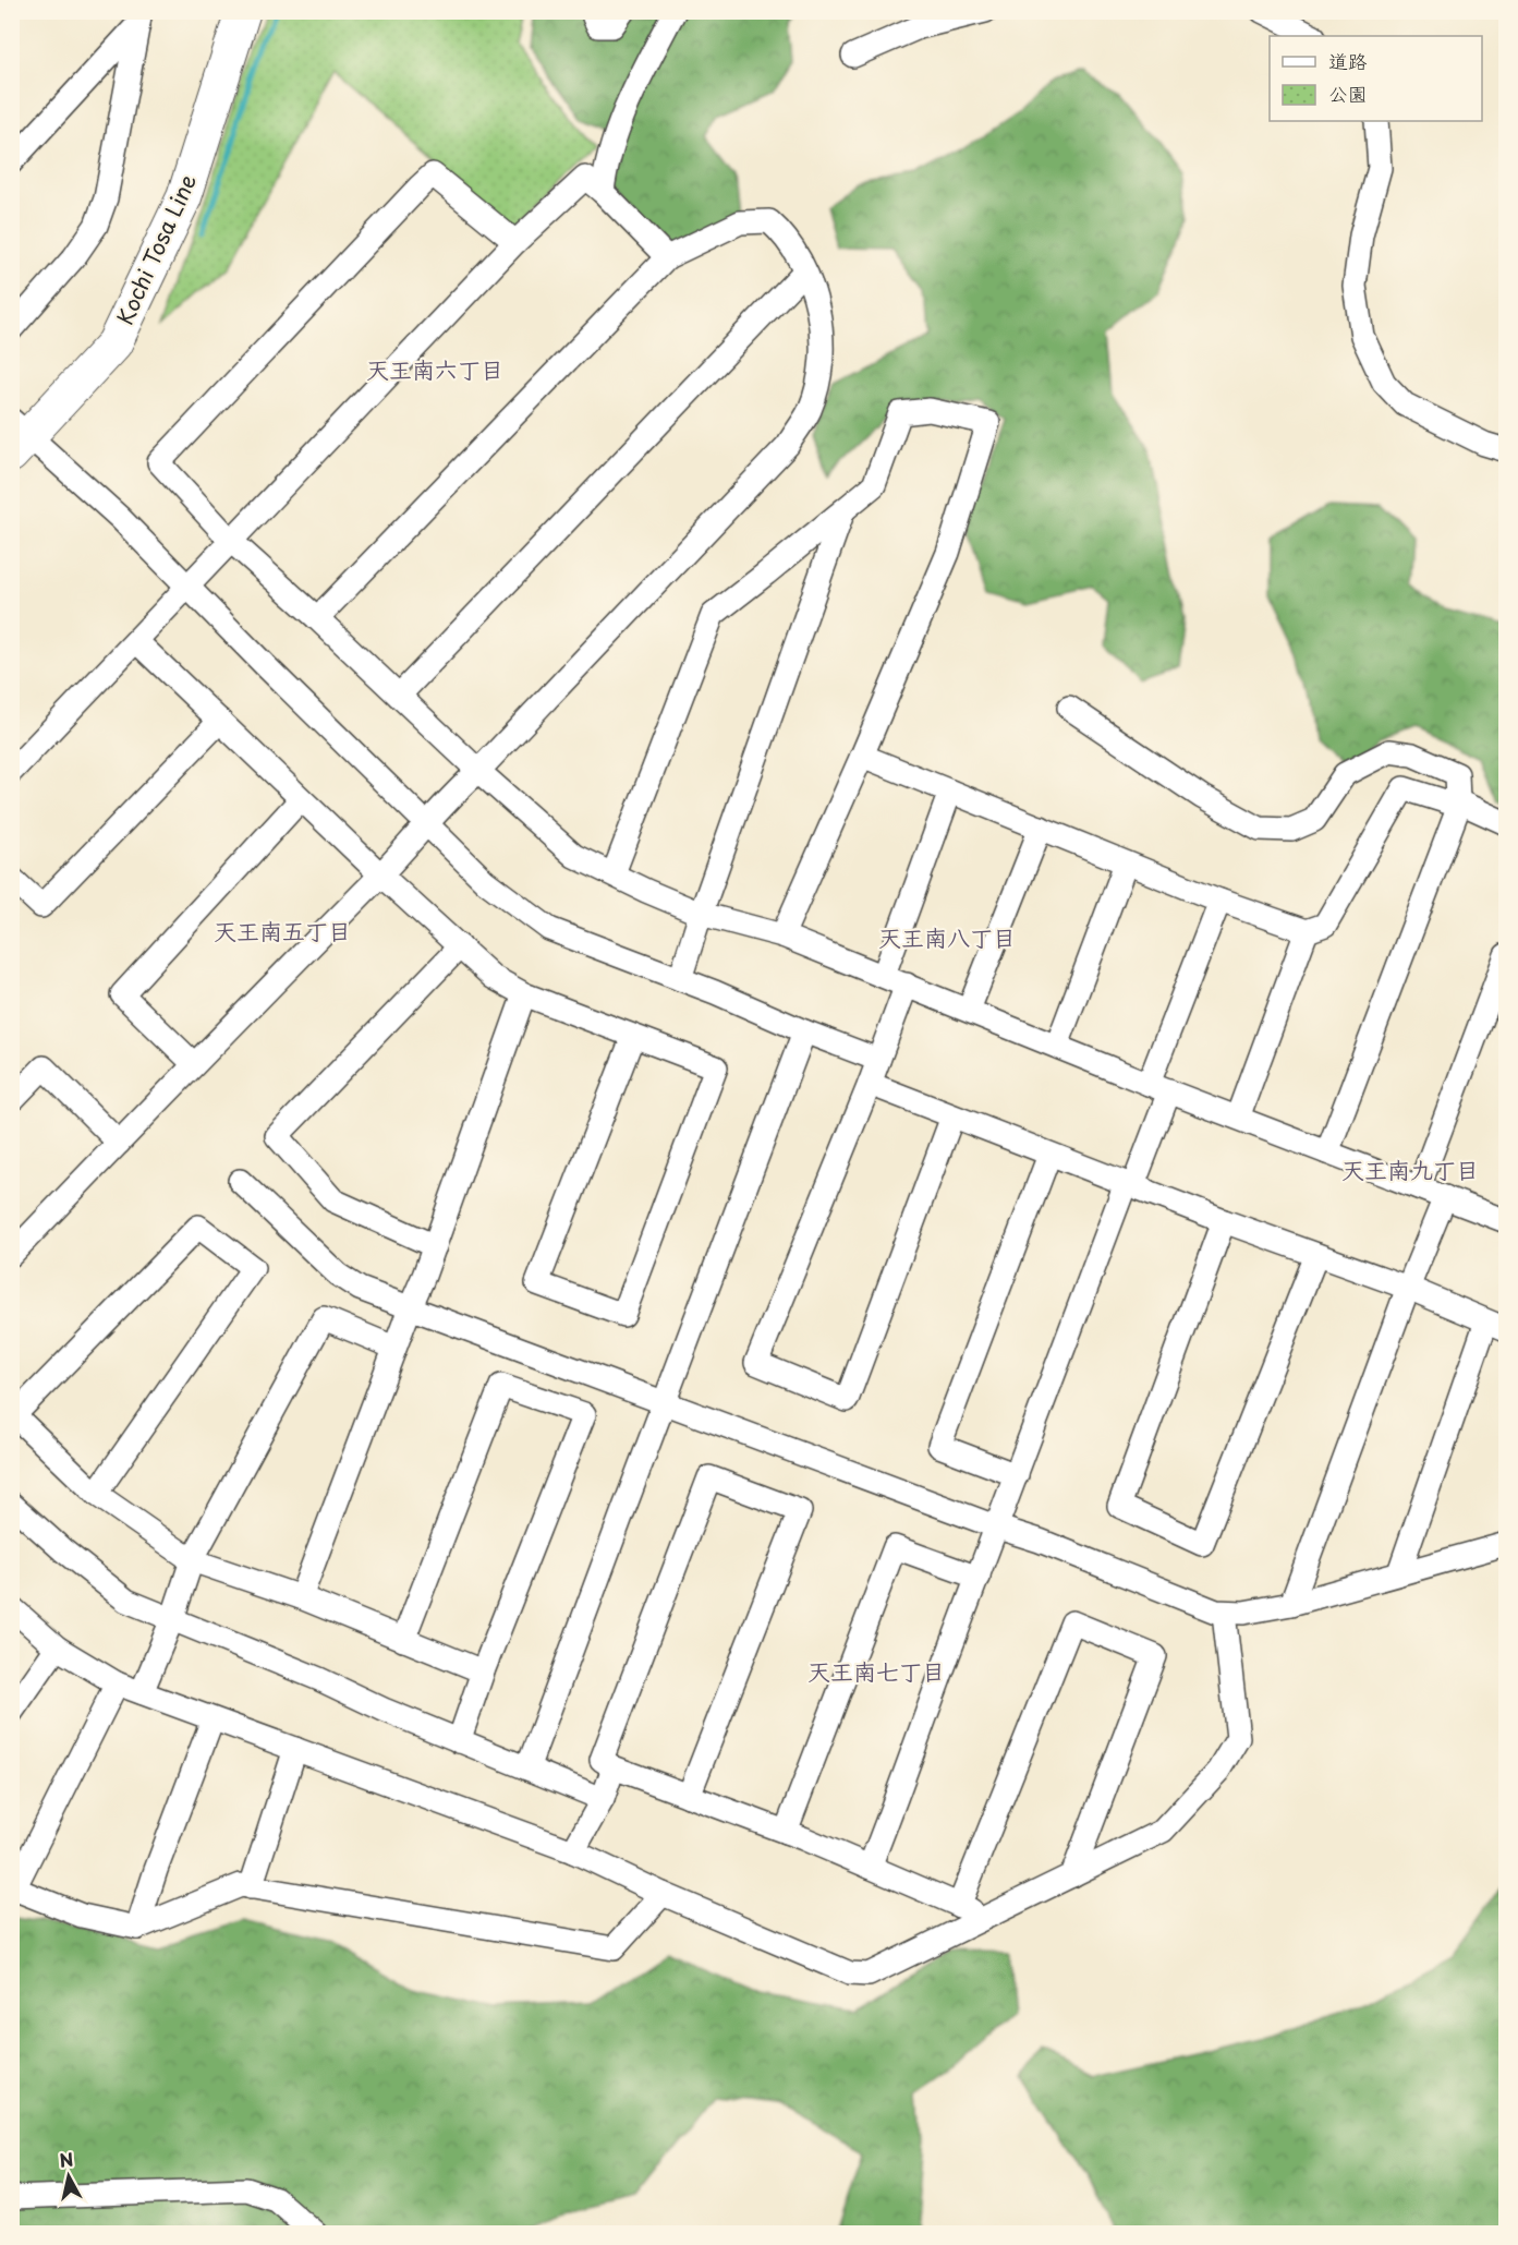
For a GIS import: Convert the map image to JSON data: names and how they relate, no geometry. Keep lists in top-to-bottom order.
{
  "streets": {
    "main road": ["Kochi Tosa Line"]
  },
  "districts": [
    "天王南六丁目",
    "天王南五丁目",
    "天王南八丁目",
    "天王南九丁目",
    "天王南七丁目"
  ],
  "legend": ["道路", "公園"],
  "north": "top"
}
